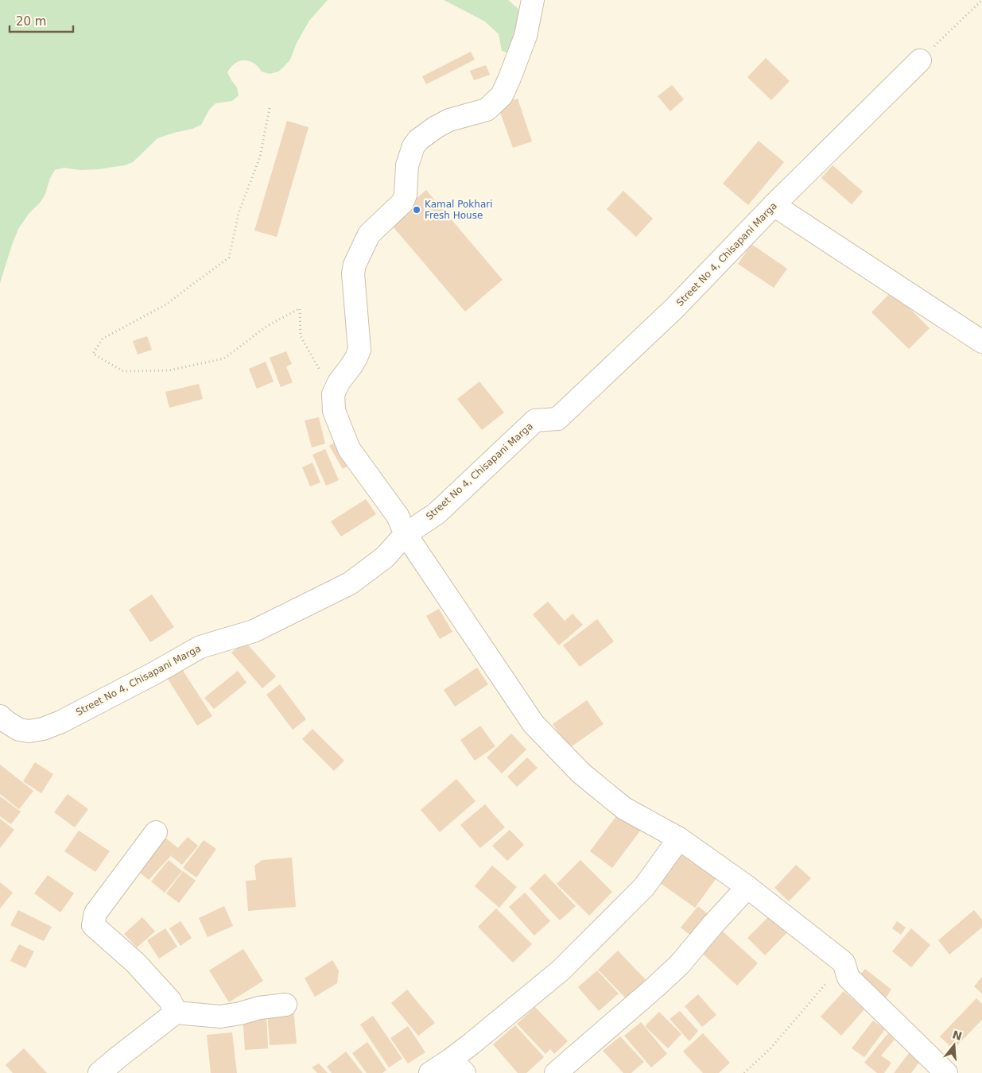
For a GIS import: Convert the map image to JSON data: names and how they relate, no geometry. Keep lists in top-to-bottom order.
{
  "streets": {
    "street": ["Street No 4, Chisapani Marga"]
  },
  "places": ["Kamal Pokhari Fresh House"],
  "scale_bar": "20 m",
  "north": "top"
}
